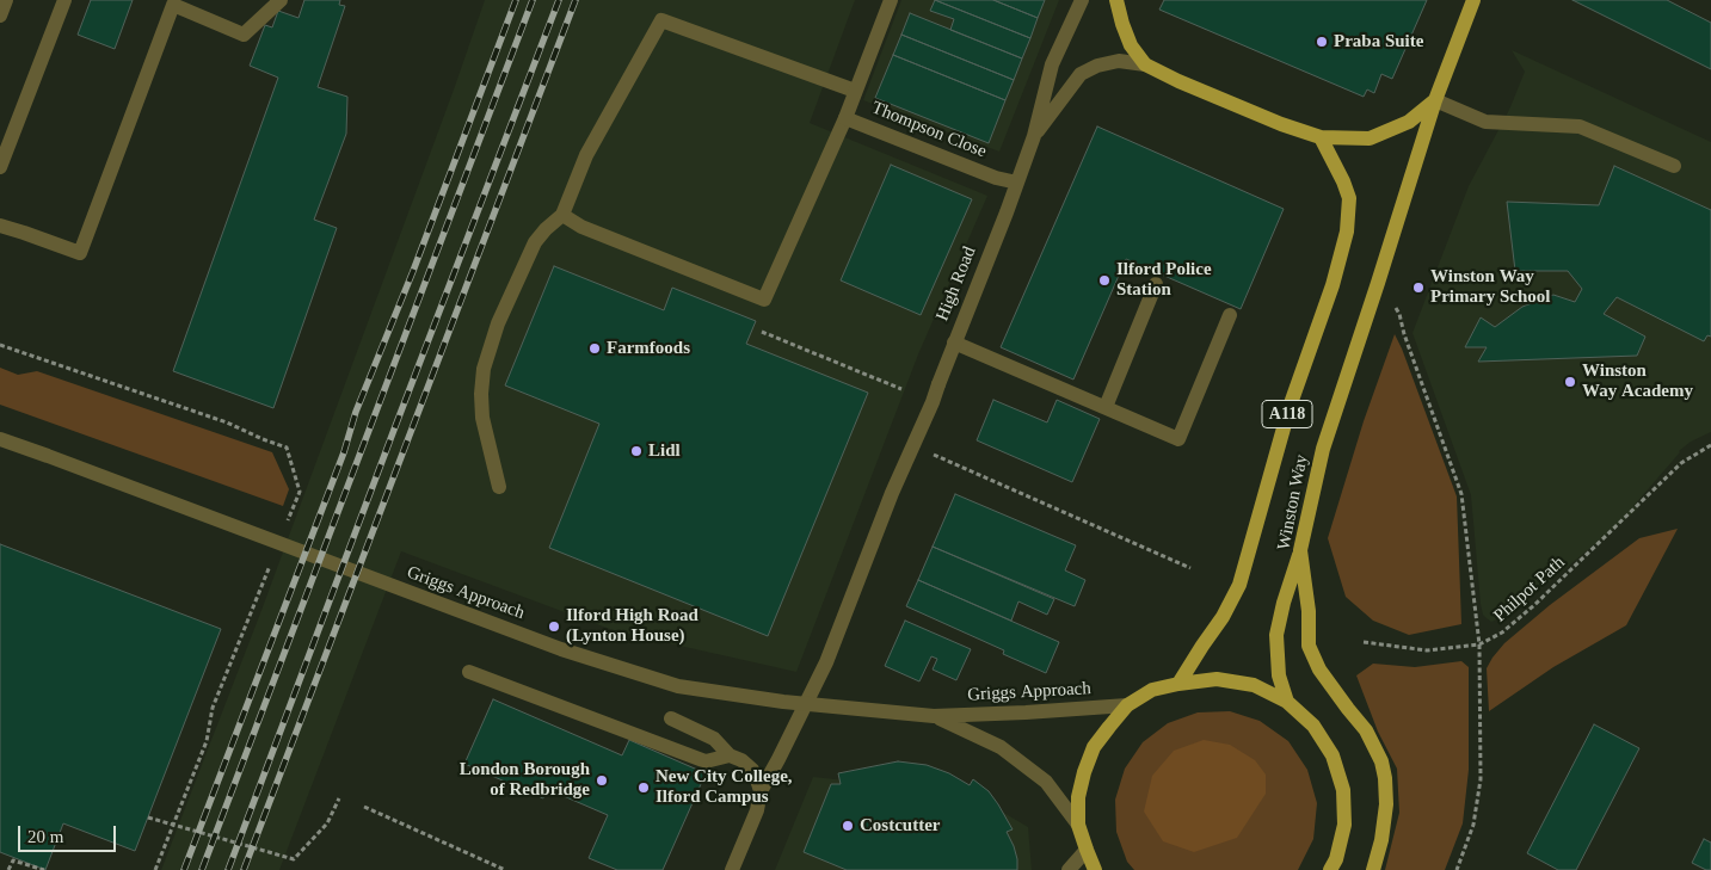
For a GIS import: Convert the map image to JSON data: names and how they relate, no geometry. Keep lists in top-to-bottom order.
{
  "streets": {
    "main road": ["A118", "Winston Way"],
    "street": ["Thompson Close", "High Road", "Griggs Approach"],
    "path": ["Philpot Path"]
  },
  "crossings": [
    ["Thompson Close", "High Road"],
    ["High Road", "A118"],
    ["A118", "Winston Way"]
  ],
  "places": [
    "Praba Suite",
    "Ilford Police Station",
    "Winston Way Primary School",
    "Farmfoods",
    "Winston Way Academy",
    "Lidl",
    "Ilford High Road (Lynton House)",
    "London Borough of Redbridge",
    "New City College, Ilford Campus",
    "Costcutter"
  ],
  "scale_bar": "20 m"
}
